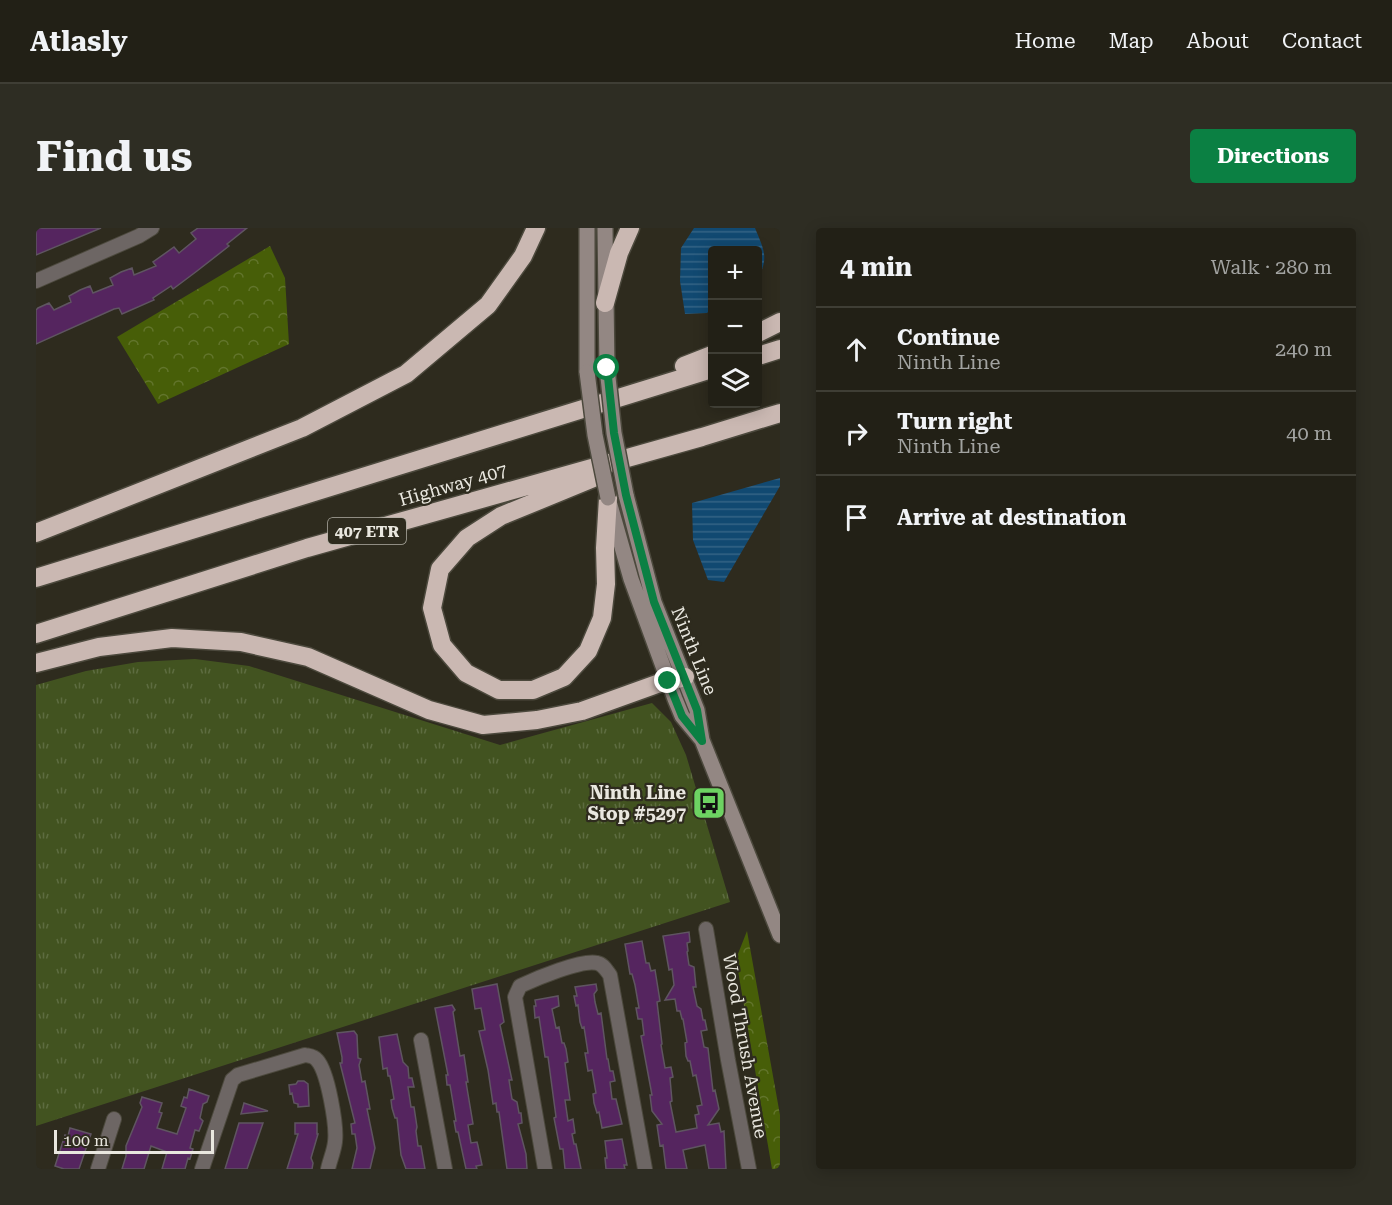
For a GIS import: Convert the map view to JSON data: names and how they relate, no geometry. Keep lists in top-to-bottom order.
{
  "streets": {
    "highway": ["Highway 407", "407 ETR"],
    "main road": ["Ninth Line"],
    "street": ["Wood Thrush Avenue"]
  },
  "places": {
    "bus stop": ["Ninth Line Stop #5297"]
  },
  "scale_bar": "100 m",
  "page": {
    "header": "Atlasly",
    "nav": [
      "Home",
      "Map",
      "About",
      "Contact"
    ],
    "buttons": "Directions",
    "title": "Find us",
    "heading": ["4 min", "Walk · 280 m"],
    "map_buttons": ["+", "−"],
    "list": [
      ["Continue", "Ninth Line", "240 m"],
      ["Turn right", "Ninth Line", "40 m"],
      "Arrive at destination"
    ],
    "scale": "100 m"
  }
}
